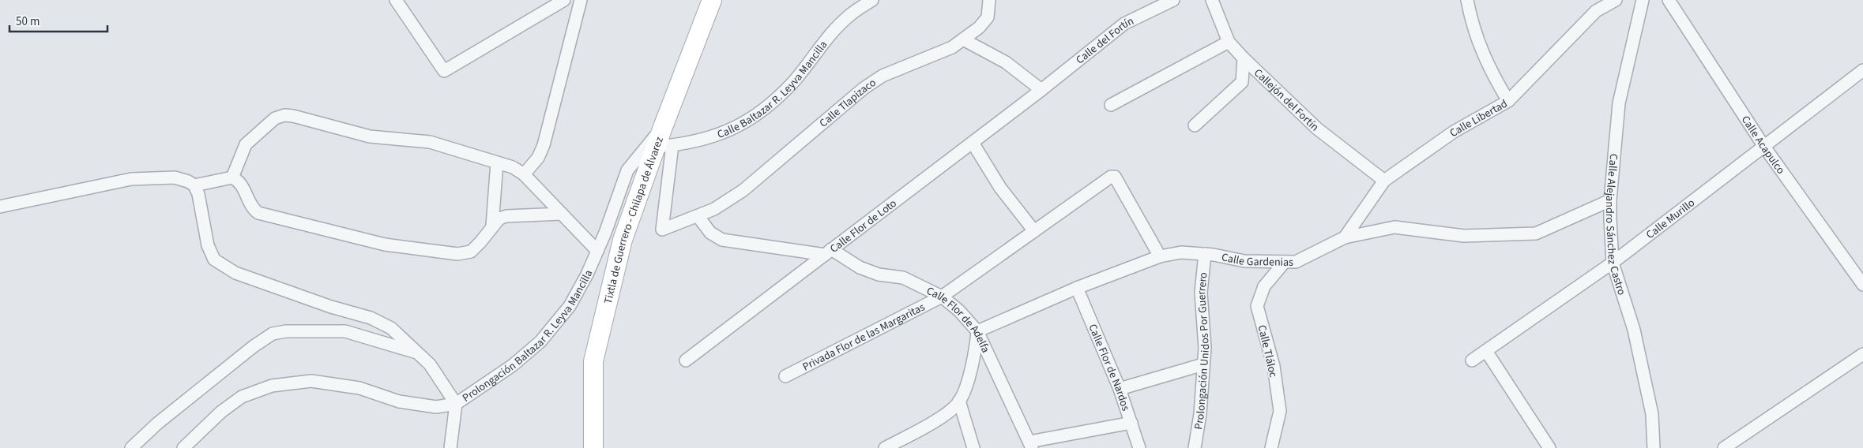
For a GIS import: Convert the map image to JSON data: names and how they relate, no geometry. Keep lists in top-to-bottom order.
{
  "streets": {
    "main road": ["Tixtla de Guerrero - Chilapa de Álvarez"],
    "street": [
      "Calle del Fortín",
      "Calle Baltazar R. Leyva Mancilla",
      "Callejón del Fortín",
      "Calle Tlapizaco",
      "Calle Libertad",
      "Calle Acapulco",
      "Calle Murillo",
      "Calle Alejandro Sánchez Castro",
      "Calle Flor de Loto",
      "Calle Gardenias",
      "Calle Flor de Adelfa",
      "Prolongación Baltazar R. Leyva Mancilla",
      "Privada Flor de las Margaritas",
      "Prolongación Unidos Por Guerrero",
      "Calle Tláloc",
      "Calle Flor de Nardos"
    ]
  },
  "crossings": [
    ["Calle del Fortín", "Calle Flor de Loto"],
    ["Calle Baltazar R. Leyva Mancilla", "Calle Tlapizaco"],
    ["Calle Baltazar R. Leyva Mancilla", "Tixtla de Guerrero - Chilapa de Álvarez"],
    ["Callejón del Fortín", "Calle Libertad"],
    ["Calle Tlapizaco", "Tixtla de Guerrero - Chilapa de Álvarez"],
    ["Calle Tlapizaco", "Calle Flor de Adelfa"],
    ["Calle Libertad", "Calle Gardenias"],
    ["Calle Acapulco", "Calle Murillo"],
    ["Calle Murillo", "Calle Alejandro Sánchez Castro"],
    ["Tixtla de Guerrero - Chilapa de Álvarez", "Prolongación Baltazar R. Leyva Mancilla"],
    ["Calle Alejandro Sánchez Castro", "Calle Gardenias"],
    ["Calle Flor de Loto", "Calle Flor de Adelfa"],
    ["Calle Gardenias", "Calle Flor de Adelfa"],
    ["Calle Gardenias", "Prolongación Unidos Por Guerrero"],
    ["Calle Gardenias", "Calle Tláloc"],
    ["Calle Gardenias", "Calle Flor de Nardos"],
    ["Calle Flor de Adelfa", "Privada Flor de las Margaritas"]
  ],
  "scale_bar": "50 m"
}
